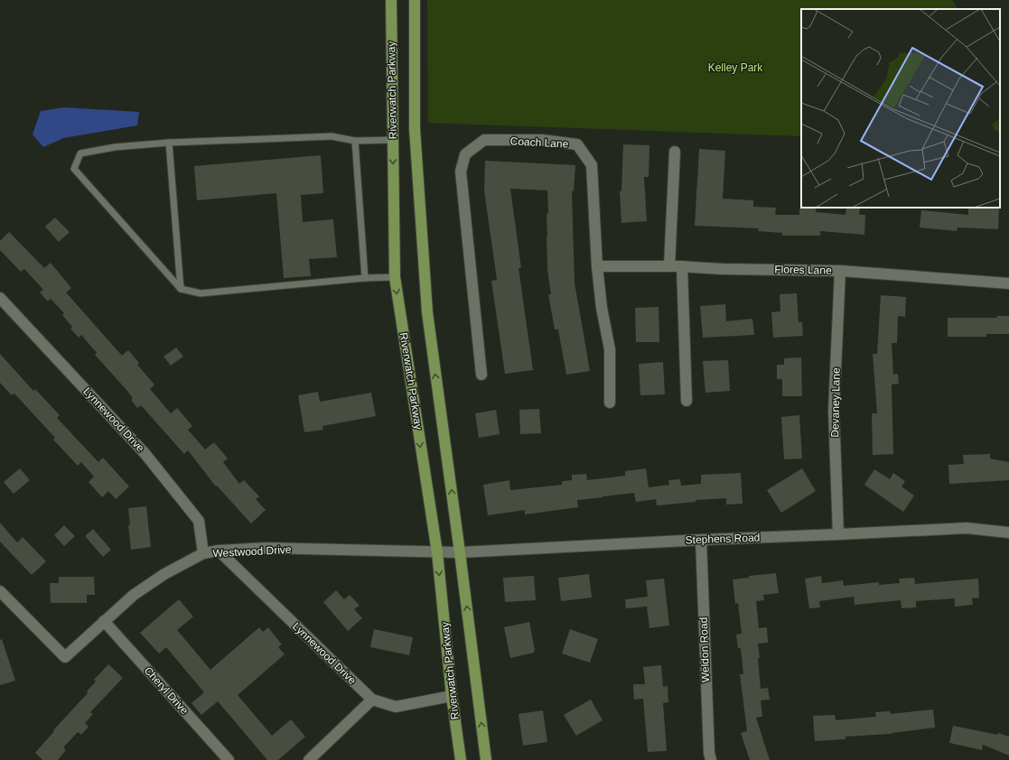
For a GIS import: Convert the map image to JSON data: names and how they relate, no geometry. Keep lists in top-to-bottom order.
{
  "streets": {
    "main road": ["Riverwatch Parkway"],
    "street": [
      "Coach Lane",
      "Flores Lane",
      "Devaney Lane",
      "Lynnewood Drive",
      "Stephens Road",
      "Westwood Drive",
      "Weldon Road",
      "Cheryl Drive"
    ]
  },
  "crossings": [
    ["Riverwatch Parkway", "Lynnewood Drive"],
    ["Riverwatch Parkway", "Stephens Road"],
    ["Riverwatch Parkway", "Westwood Drive"],
    ["Coach Lane", "Flores Lane"],
    ["Flores Lane", "Devaney Lane"],
    ["Devaney Lane", "Stephens Road"],
    ["Lynnewood Drive", "Westwood Drive"],
    ["Stephens Road", "Westwood Drive"],
    ["Stephens Road", "Weldon Road"],
    ["Westwood Drive", "Cheryl Drive"]
  ],
  "parks": ["Kelley Park"]
}
